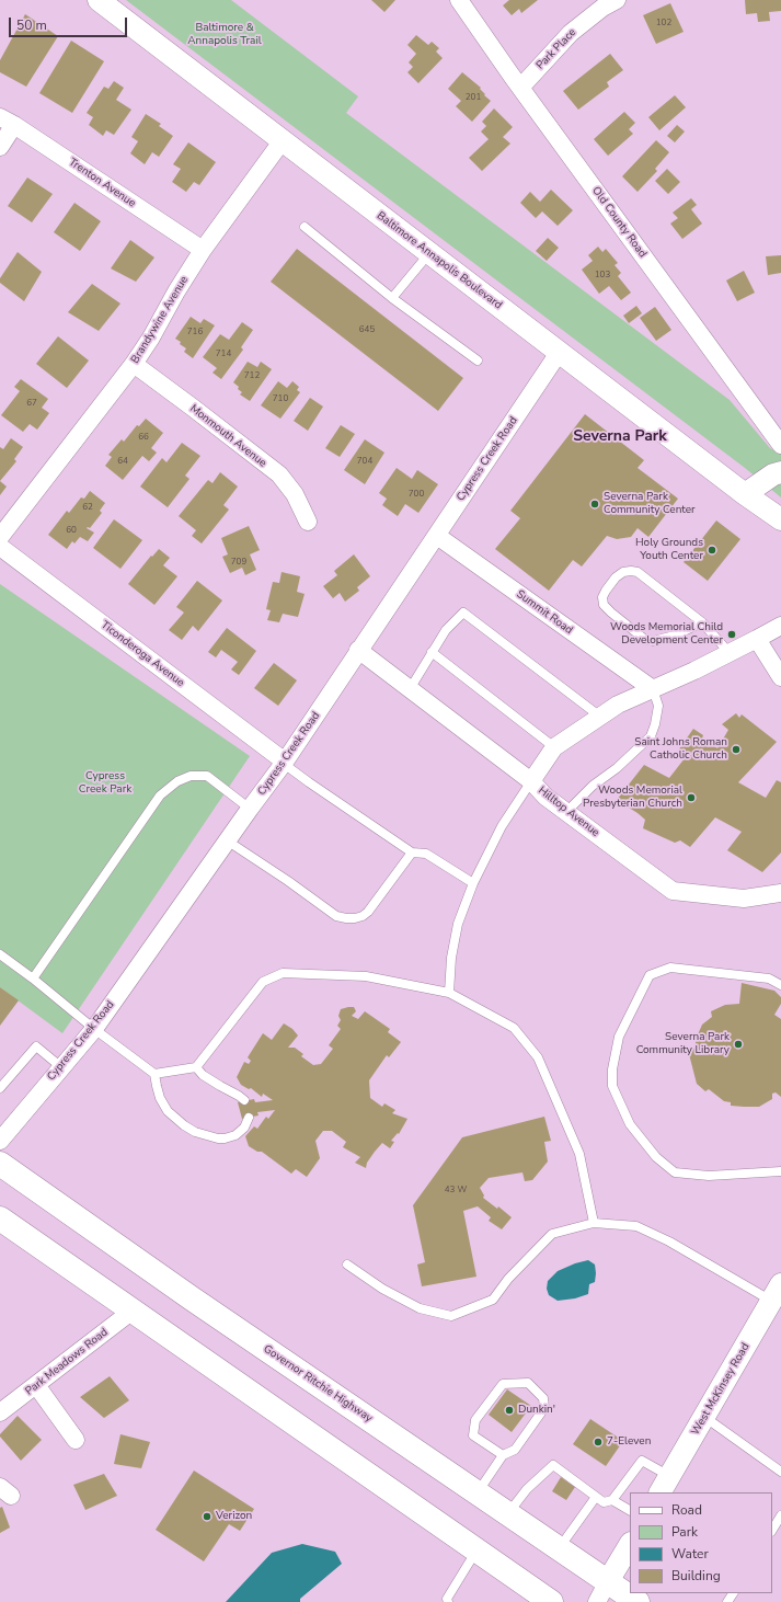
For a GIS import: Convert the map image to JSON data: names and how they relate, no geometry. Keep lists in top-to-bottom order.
{
  "streets": {
    "highway": ["Governor Ritchie Highway"],
    "street": [
      "Park Place",
      "Trenton Avenue",
      "Old County Road",
      "Baltimore Annapolis Boulevard",
      "Brandywine Avenue",
      "Monmouth Avenue",
      "Cypress Creek Road",
      "Summit Road",
      "Ticonderoga Avenue",
      "Hilltop Avenue",
      "Park Meadows Road",
      "West McKinsey Road"
    ]
  },
  "crossings": [
    ["Park Place", "Old County Road"],
    ["Trenton Avenue", "Brandywine Avenue"],
    ["Baltimore Annapolis Boulevard", "Brandywine Avenue"],
    ["Baltimore Annapolis Boulevard", "Cypress Creek Road"],
    ["Brandywine Avenue", "Monmouth Avenue"],
    ["Cypress Creek Road", "Summit Road"],
    ["Cypress Creek Road", "Ticonderoga Avenue"],
    ["Summit Road", "Hilltop Avenue"]
  ],
  "districts": ["Severna Park"],
  "parks": ["Baltimore & Annapolis Trail", "Cypress Creek Park"],
  "places": [
    "Severna Park Community Center",
    "Holy Grounds Youth Center",
    "Woods Memorial Child Development Center",
    "Saint Johns Roman Catholic Church",
    "Woods Memorial Presbyterian Church",
    "Severna Park Community Library",
    "Dunkin'",
    "7-Eleven",
    "Verizon"
  ],
  "house_numbers": [
    "102",
    "201",
    "103",
    "645",
    "716",
    "714",
    "712",
    "710",
    "67",
    "66",
    "64",
    "704",
    "700",
    "62",
    "60",
    "709",
    "43 W"
  ],
  "legend": [
    "Road",
    "Park",
    "Water",
    "Building"
  ],
  "scale_bar": "50 m"
}
